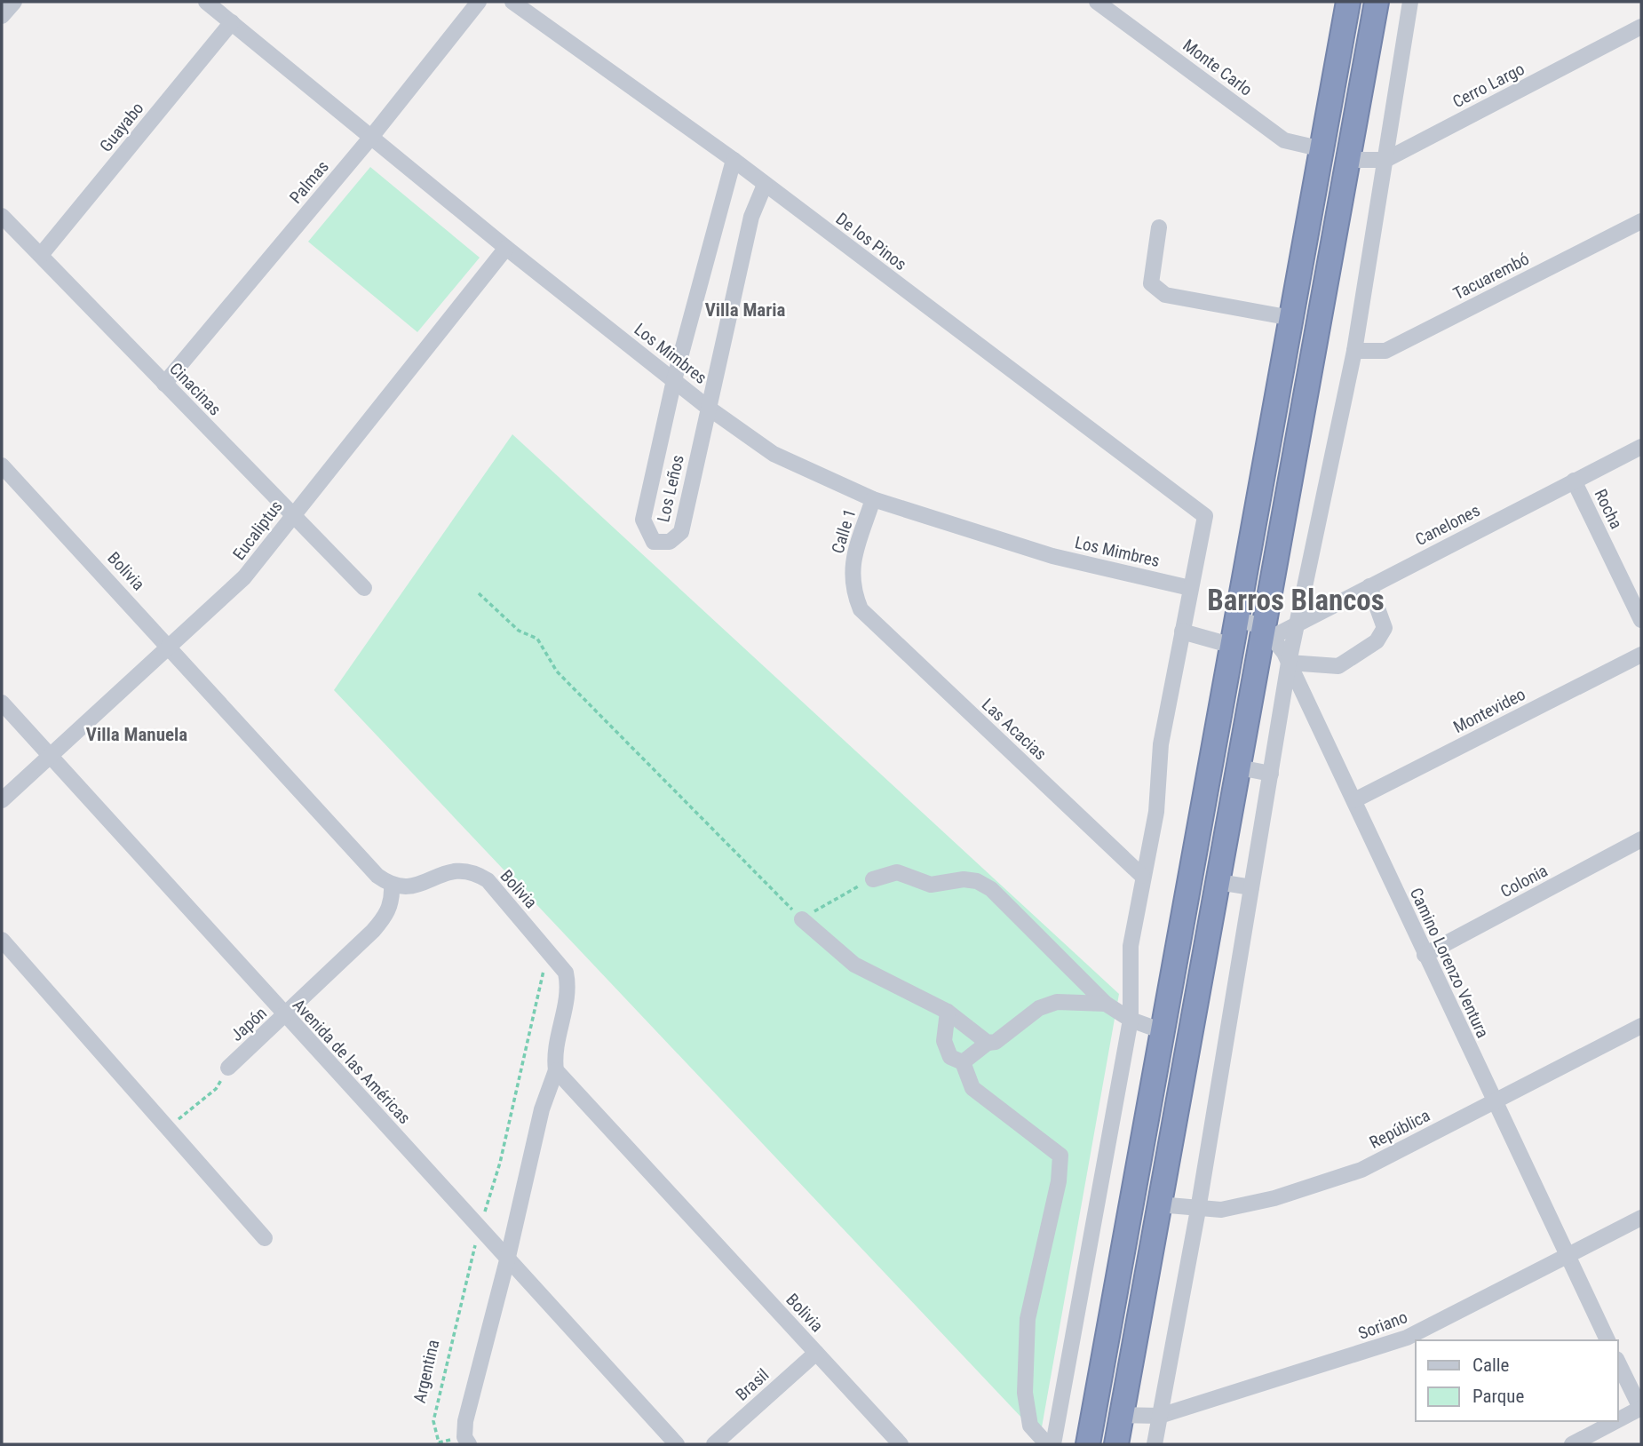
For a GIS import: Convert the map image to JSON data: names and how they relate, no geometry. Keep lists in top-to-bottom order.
{
  "streets": {
    "street": [
      "Monte Carlo",
      "Cerro Largo",
      "Guayabo",
      "Palmas",
      "De los Pinos",
      "Tacuarembó",
      "Los Mimbres",
      "Cinacinas",
      "Los Leños",
      "Rocha",
      "Canelones",
      "Eucaliptus",
      "Calle 1",
      "Bolivia",
      "Montevideo",
      "Las Acacias",
      "Colonia",
      "Camino Lorenzo Ventura",
      "Japón",
      "Avenida de las Américas",
      "República",
      "Soriano",
      "Brasil"
    ],
    "path": ["Argentina"]
  },
  "crossings": [
    ["Guayabo", "Los Mimbres"],
    ["Guayabo", "Cinacinas"],
    ["Palmas", "Los Mimbres"],
    ["Palmas", "Cinacinas"],
    ["De los Pinos", "Los Mimbres"],
    ["De los Pinos", "Los Leños"],
    ["Los Mimbres", "Los Leños"],
    ["Los Mimbres", "Eucaliptus"],
    ["Los Mimbres", "Calle 1"],
    ["Cinacinas", "Eucaliptus"],
    ["Rocha", "Canelones"],
    ["Canelones", "Camino Lorenzo Ventura"],
    ["Eucaliptus", "Bolivia"],
    ["Eucaliptus", "Avenida de las Américas"],
    ["Calle 1", "Las Acacias"],
    ["Bolivia", "Japón"],
    ["Bolivia", "Argentina"],
    ["Bolivia", "Brasil"],
    ["Montevideo", "Camino Lorenzo Ventura"],
    ["Colonia", "Camino Lorenzo Ventura"],
    ["Camino Lorenzo Ventura", "República"],
    ["Camino Lorenzo Ventura", "Soriano"],
    ["Japón", "Avenida de las Américas"],
    ["Avenida de las Américas", "Argentina"]
  ],
  "districts": ["Villa Maria", "Barros Blancos", "Villa Manuela"],
  "legend": ["Calle", "Parque"]
}
